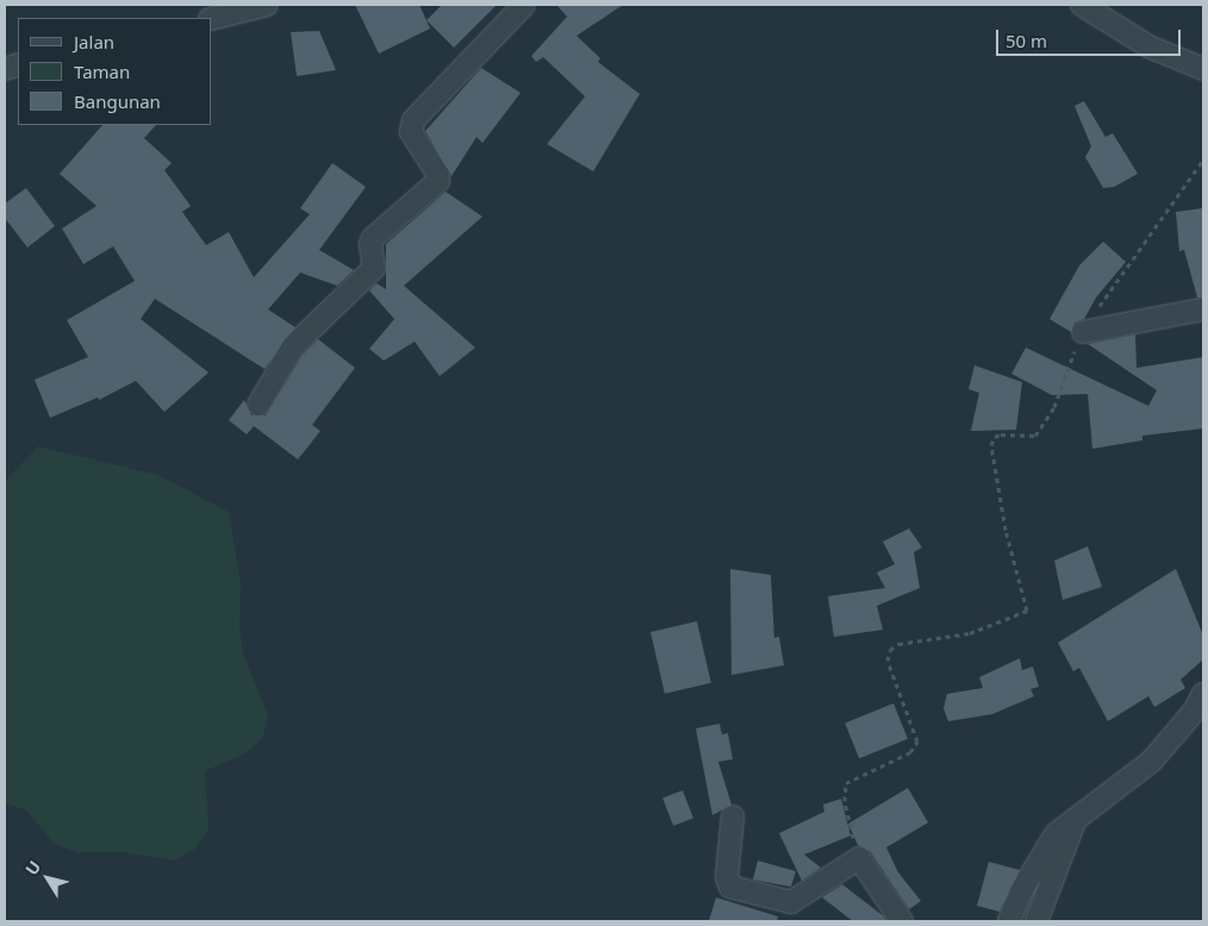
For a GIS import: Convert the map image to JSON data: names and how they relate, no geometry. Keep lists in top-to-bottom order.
{
  "legend": ["Jalan", "Taman", "Bangunan"],
  "scale_bar": "50 m",
  "north": "top left"
}
